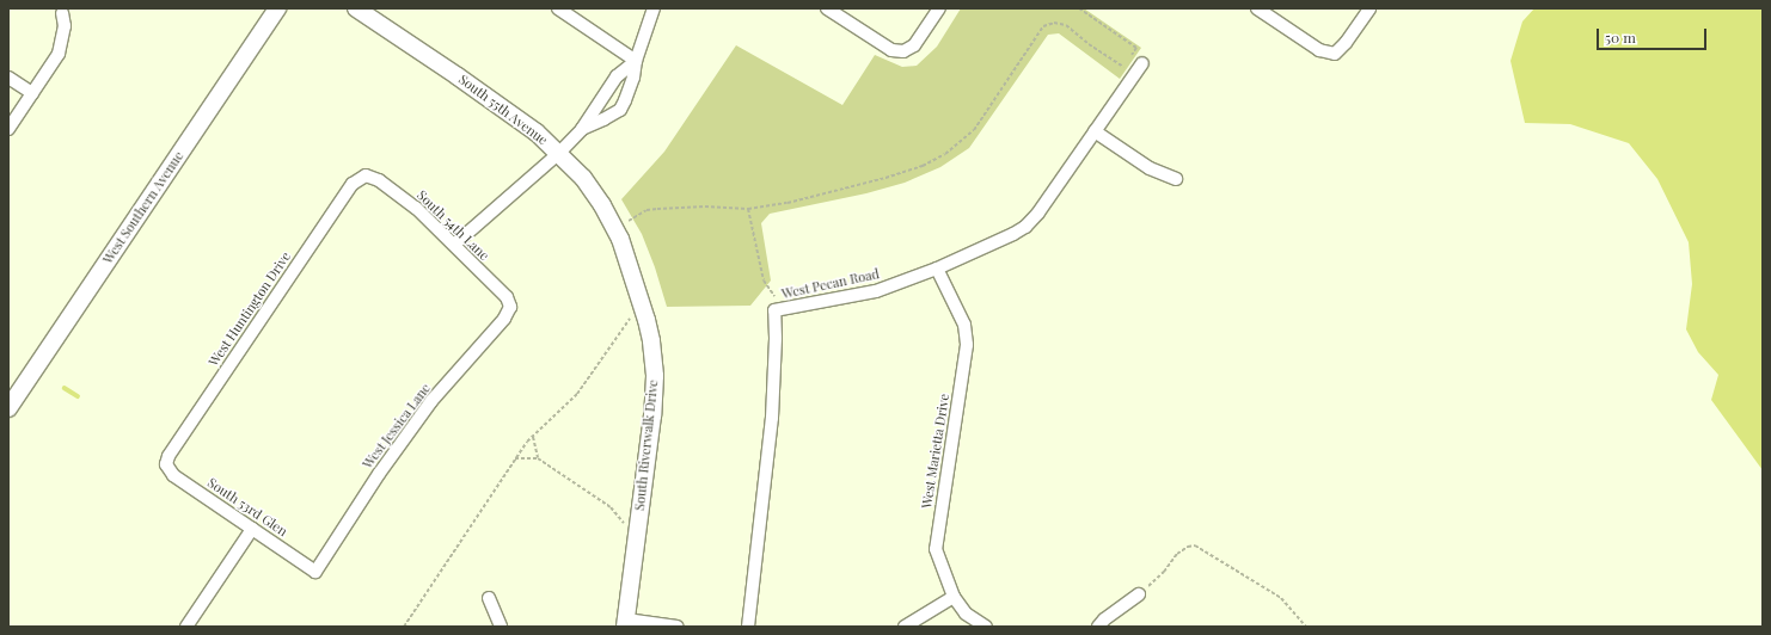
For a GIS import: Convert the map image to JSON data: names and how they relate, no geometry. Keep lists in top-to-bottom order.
{
  "streets": {
    "street": [
      "South 55th Avenue",
      "West Southern Avenue",
      "South 54th Lane",
      "West Pecan Road",
      "West Huntington Drive",
      "West Jessica Lane",
      "South Riverwalk Drive",
      "West Marietta Drive",
      "South 53rd Glen"
    ]
  },
  "crossings": [
    ["South 55th Avenue", "South Riverwalk Drive"],
    ["South 54th Lane", "West Huntington Drive"],
    ["South 54th Lane", "West Jessica Lane"],
    ["West Pecan Road", "West Marietta Drive"],
    ["West Huntington Drive", "South 53rd Glen"],
    ["West Jessica Lane", "South 53rd Glen"]
  ],
  "scale_bar": "50 m"
}
